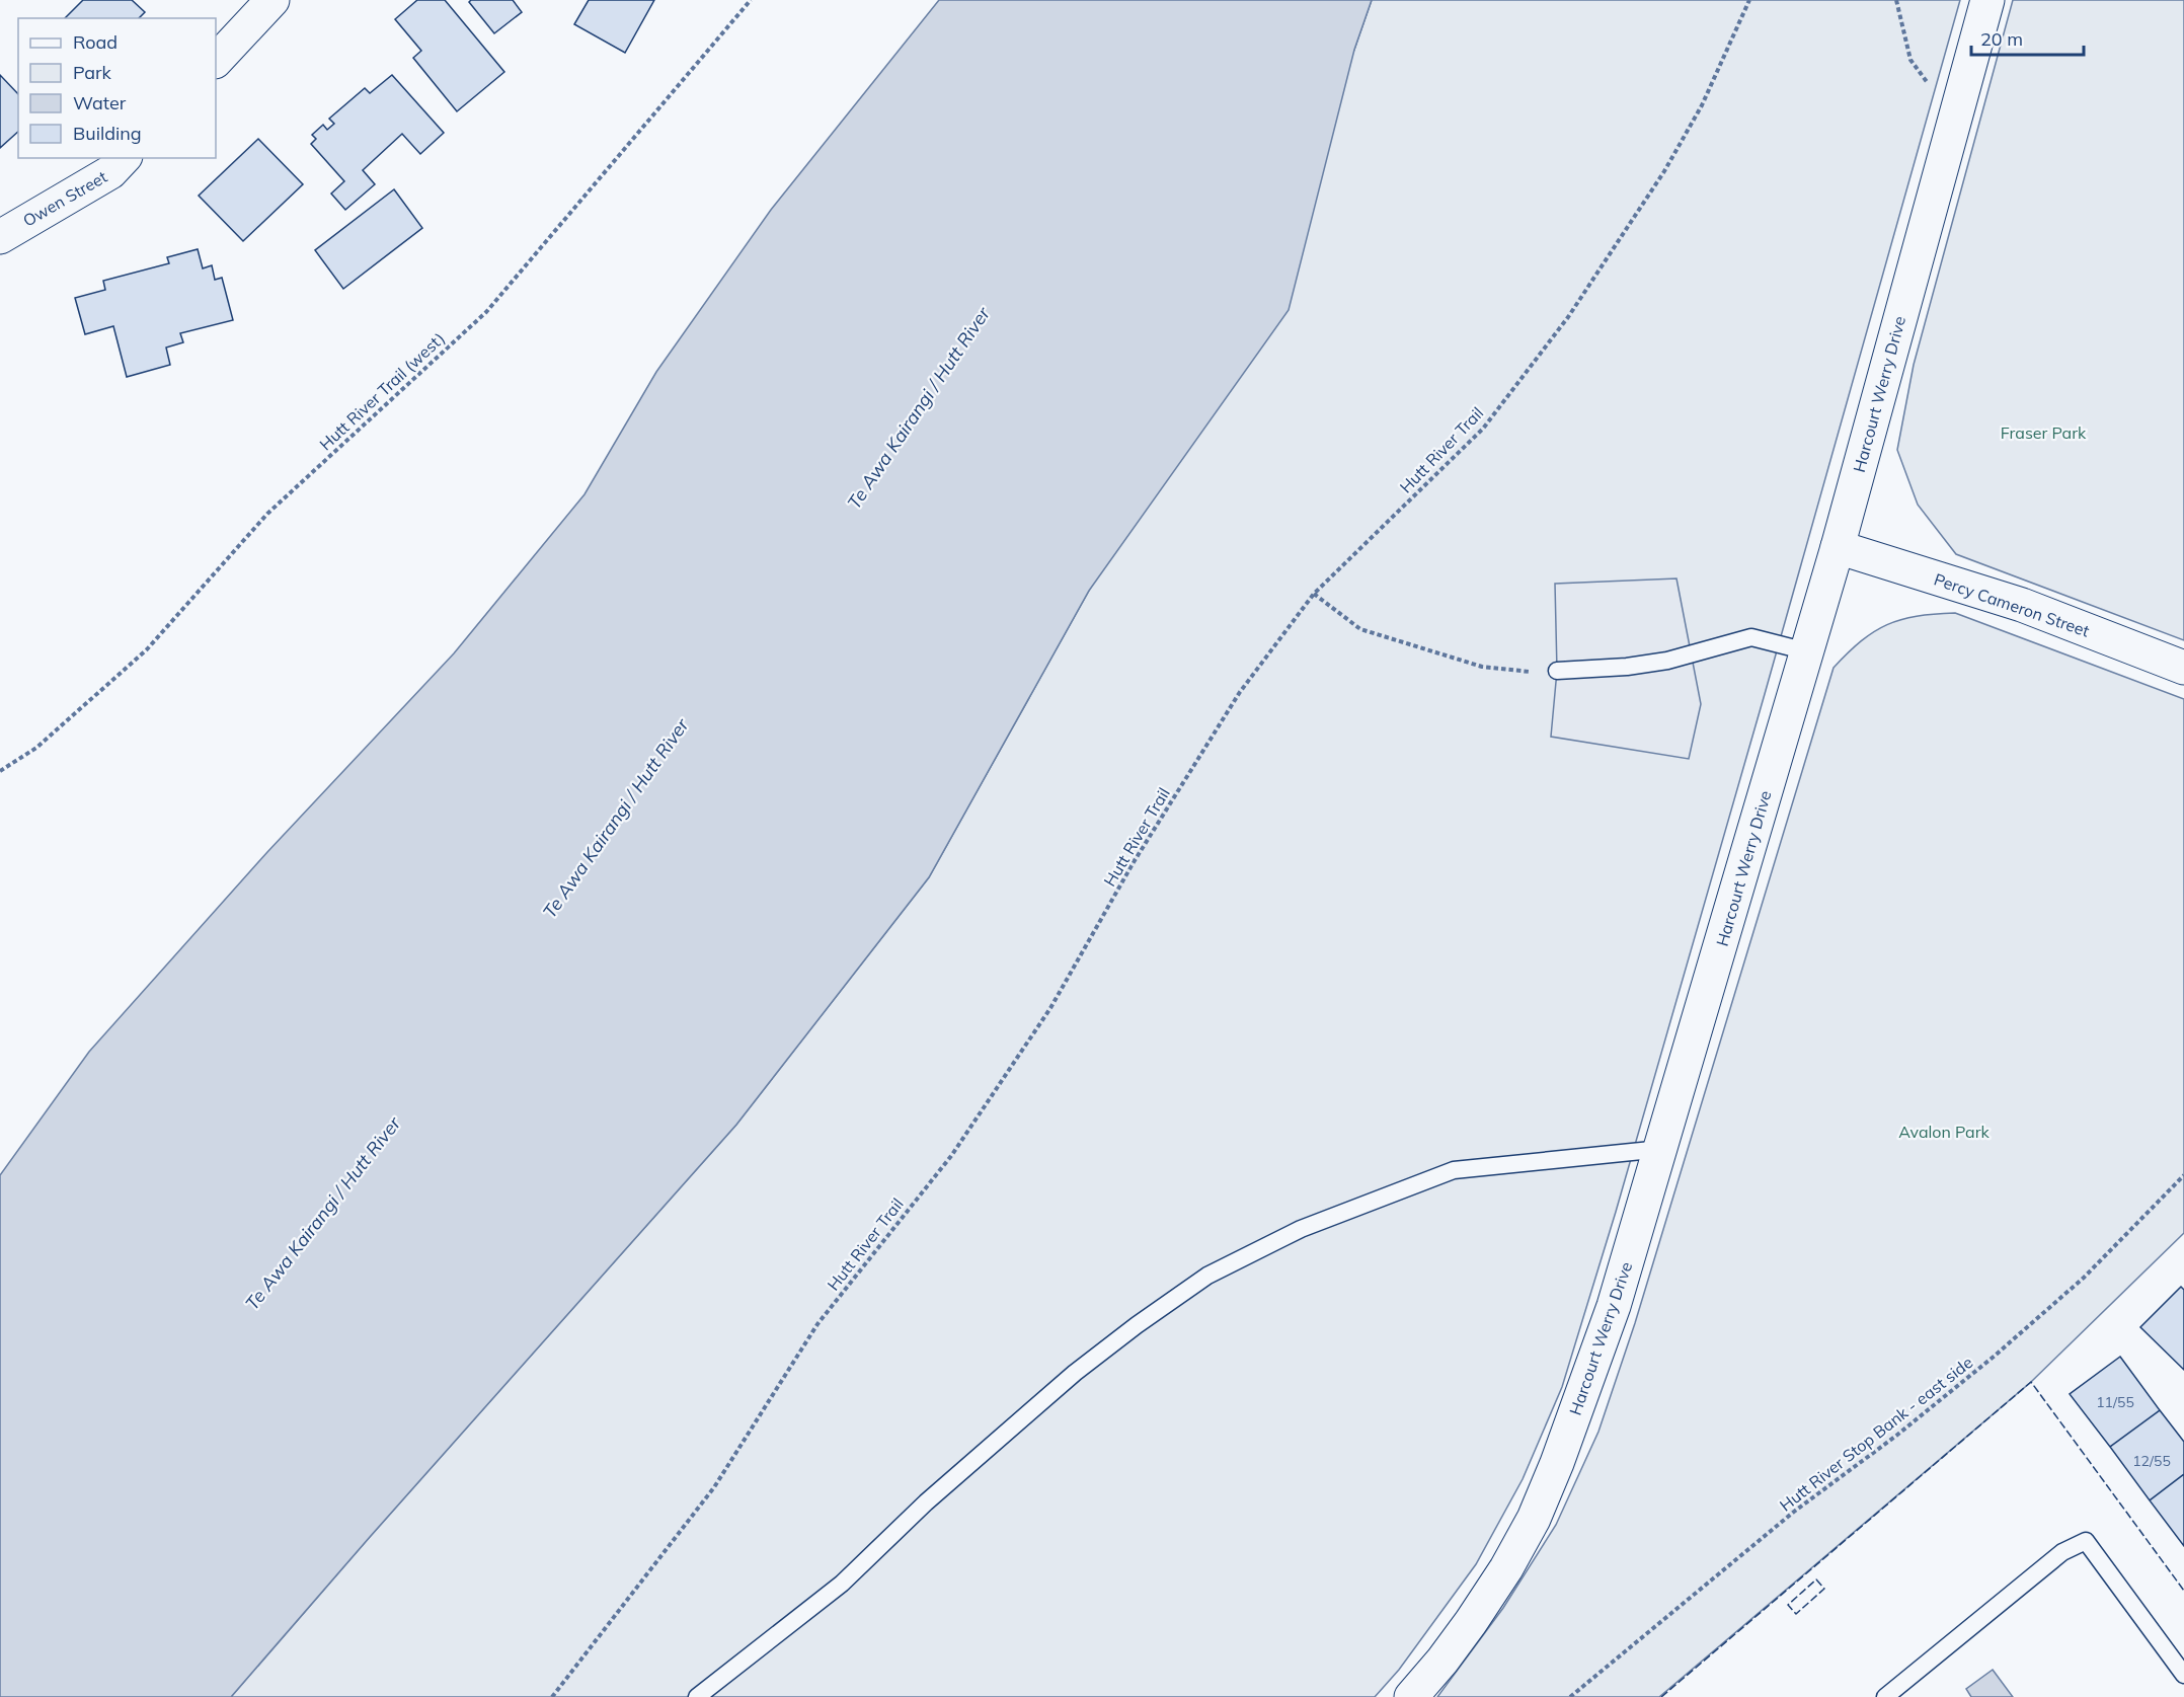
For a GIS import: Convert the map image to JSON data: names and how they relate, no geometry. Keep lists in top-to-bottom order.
{
  "streets": {
    "main road": ["Owen Street", "Harcourt Werry Drive", "Percy Cameron Street"],
    "path": ["Hutt River Trail (west)", "Hutt River Trail", "Hutt River Stop Bank - east side"]
  },
  "crossings": [
    ["Harcourt Werry Drive", "Percy Cameron Street"]
  ],
  "water": ["Te Awa Kairangi / Hutt River"],
  "parks": ["Fraser Park", "Avalon Park"],
  "house_numbers": ["11/55", "12/55"],
  "legend": [
    "Road",
    "Park",
    "Water",
    "Building"
  ],
  "scale_bar": "20 m"
}
